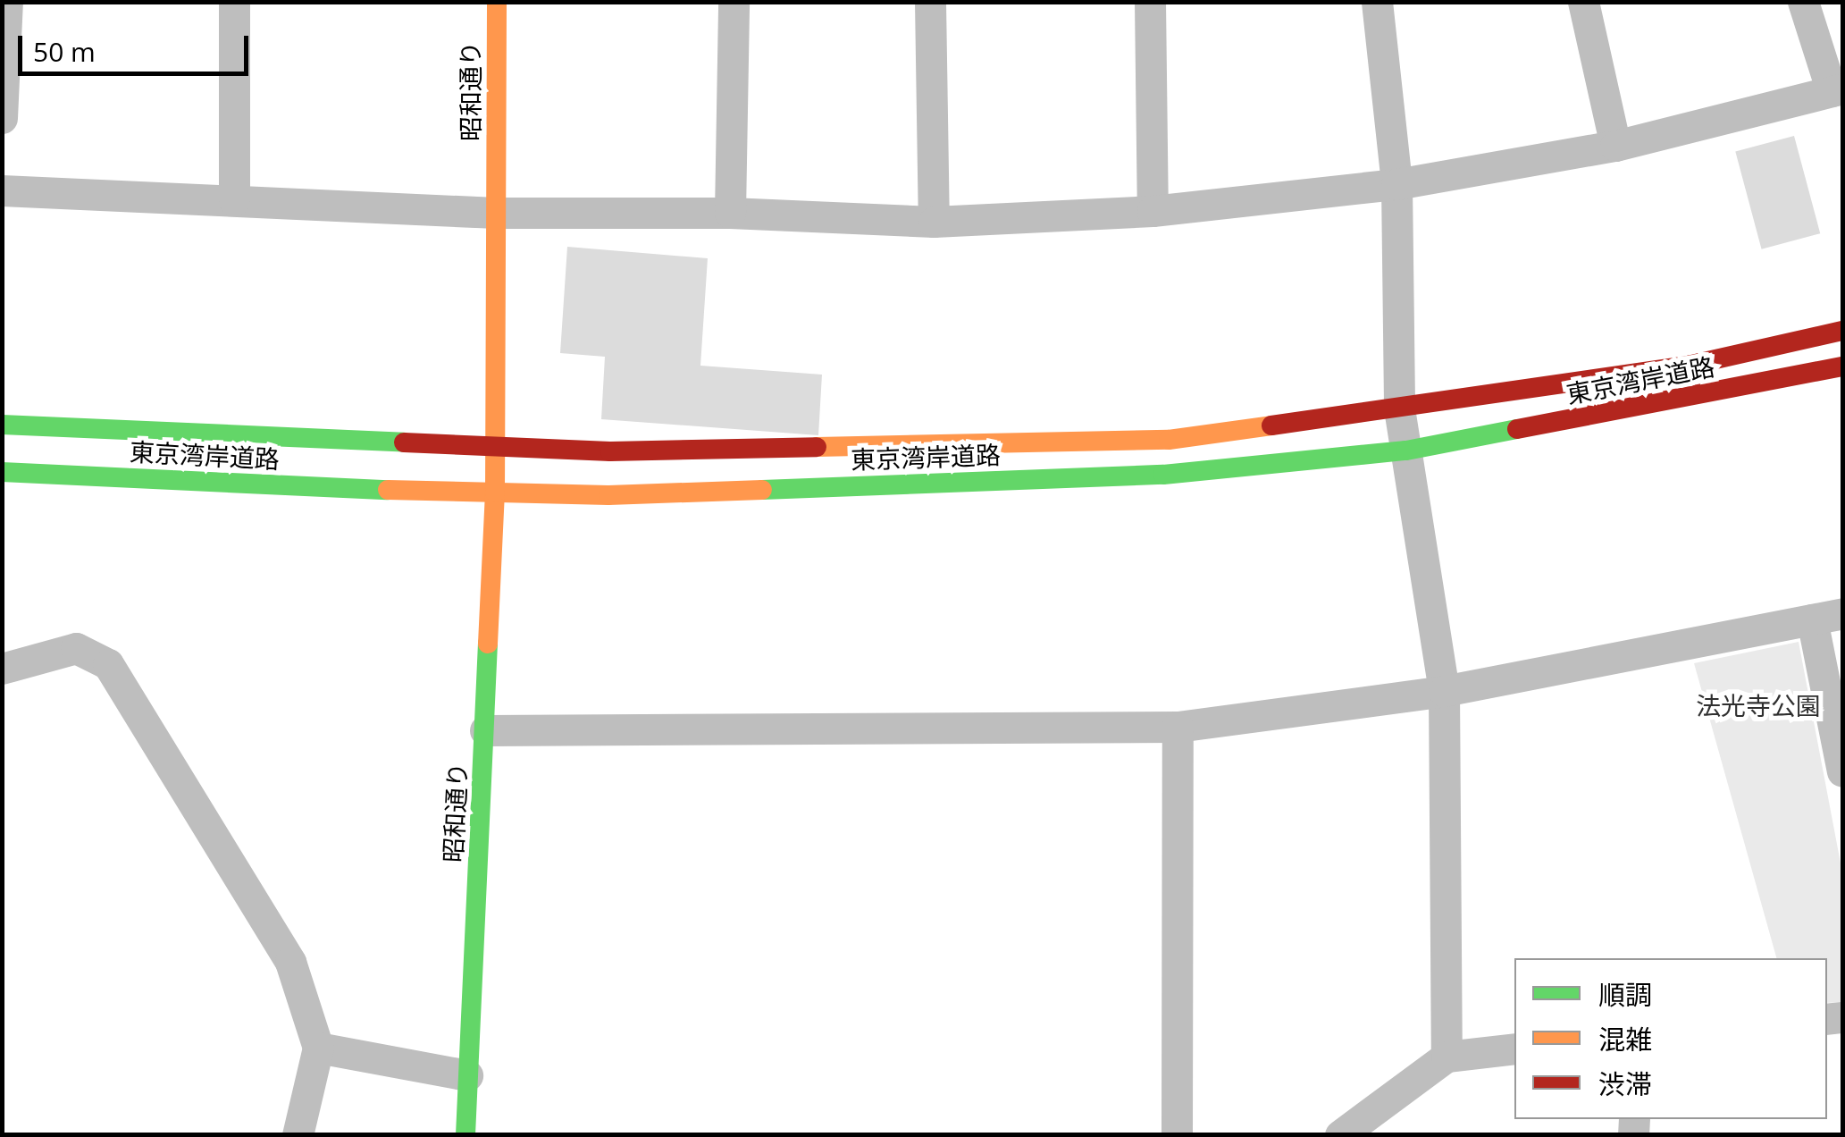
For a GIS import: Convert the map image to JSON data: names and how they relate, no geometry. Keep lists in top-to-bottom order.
{
  "streets": {
    "main road": ["昭和通り", "東京湾岸道路"]
  },
  "crossings": [
    ["昭和通り", "東京湾岸道路"]
  ],
  "parks": ["法光寺公園"],
  "legend": ["順調", "混雑", "渋滞"],
  "scale_bar": "50 m"
}
